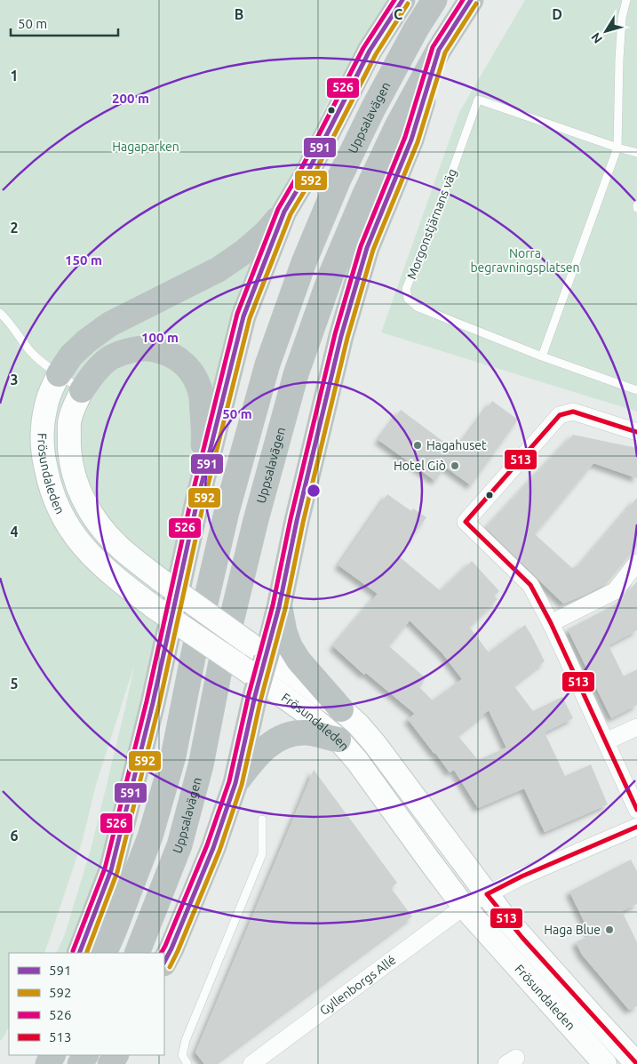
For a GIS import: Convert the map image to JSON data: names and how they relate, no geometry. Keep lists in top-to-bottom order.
{
  "streets": {
    "highway": ["Uppsalavägen"],
    "main road": ["Frösundaleden"],
    "street": ["Gyllenborgs Allé"],
    "lane": ["Morgonstjärnans väg"]
  },
  "crossings": [
    ["Frösundaleden", "Gyllenborgs Allé"]
  ],
  "parks": ["Hagaparken", "Norra begravningsplatsen"],
  "places": ["Hagahuset", "Hotel Giò", "Haga Blue"],
  "lines": [
    "transit line 591",
    "transit line 526",
    "transit line 592",
    "transit line 513"
  ],
  "legend": [
    "591",
    "592",
    "526",
    "513"
  ],
  "scale_bar": "50 m",
  "north": "bottom left",
  "grid": {
    "columns": ["B", "C", "D"],
    "rows": [
      "1",
      "2",
      "3",
      "4",
      "5",
      "6"
    ]
  },
  "rings": [
    "200 m",
    "150 m",
    "100 m",
    "50 m"
  ]
}
